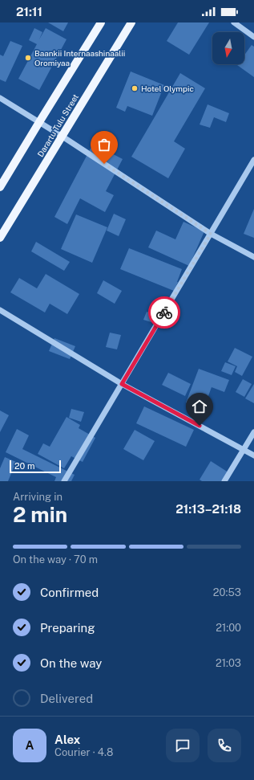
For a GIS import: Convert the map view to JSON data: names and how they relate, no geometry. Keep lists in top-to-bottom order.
{
  "streets": {
    "main road": ["Darartu Tulu Street"]
  },
  "places": ["Baankii Internaashinaalii Oromiyaa", "Hotel Olympic"],
  "scale_bar": "20 m",
  "north": "bottom",
  "page": {
    "status": "21:11",
    "scale": "20 m",
    "heading": ["2 min", "Arriving in", "21:13–21:18"],
    "panel": ["Alex", "Courier · 4.8"],
    "bar": "On the way · 70 m",
    "list": [
      ["Confirmed", "20:53"],
      ["Preparing", "21:00"],
      ["On the way", "21:03"],
      "Delivered"
    ],
    "round": "A"
  }
}
